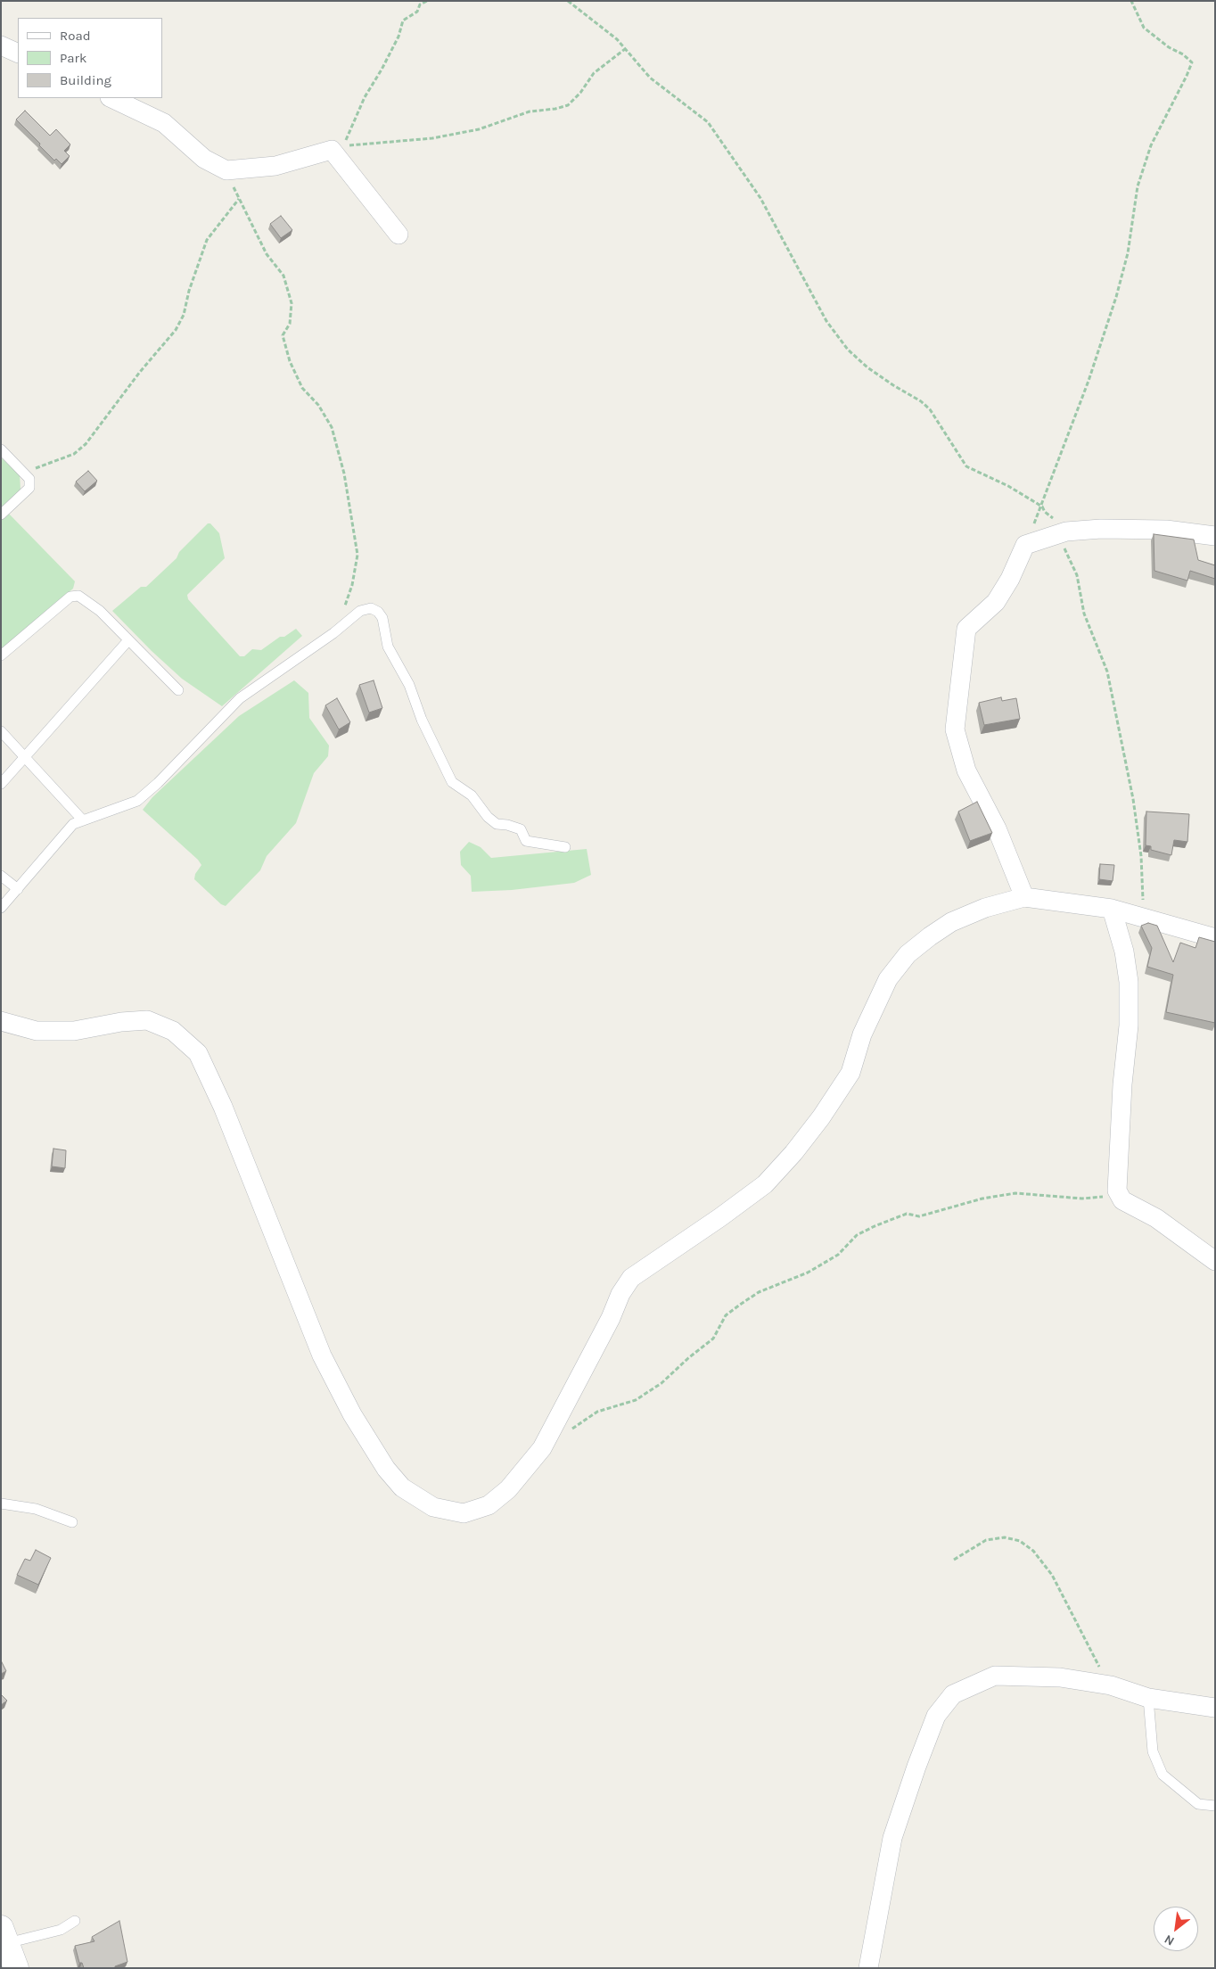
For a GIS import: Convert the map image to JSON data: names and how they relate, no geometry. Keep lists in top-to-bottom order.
{
  "legend": ["Road", "Park", "Building"],
  "north": "bottom left"
}
